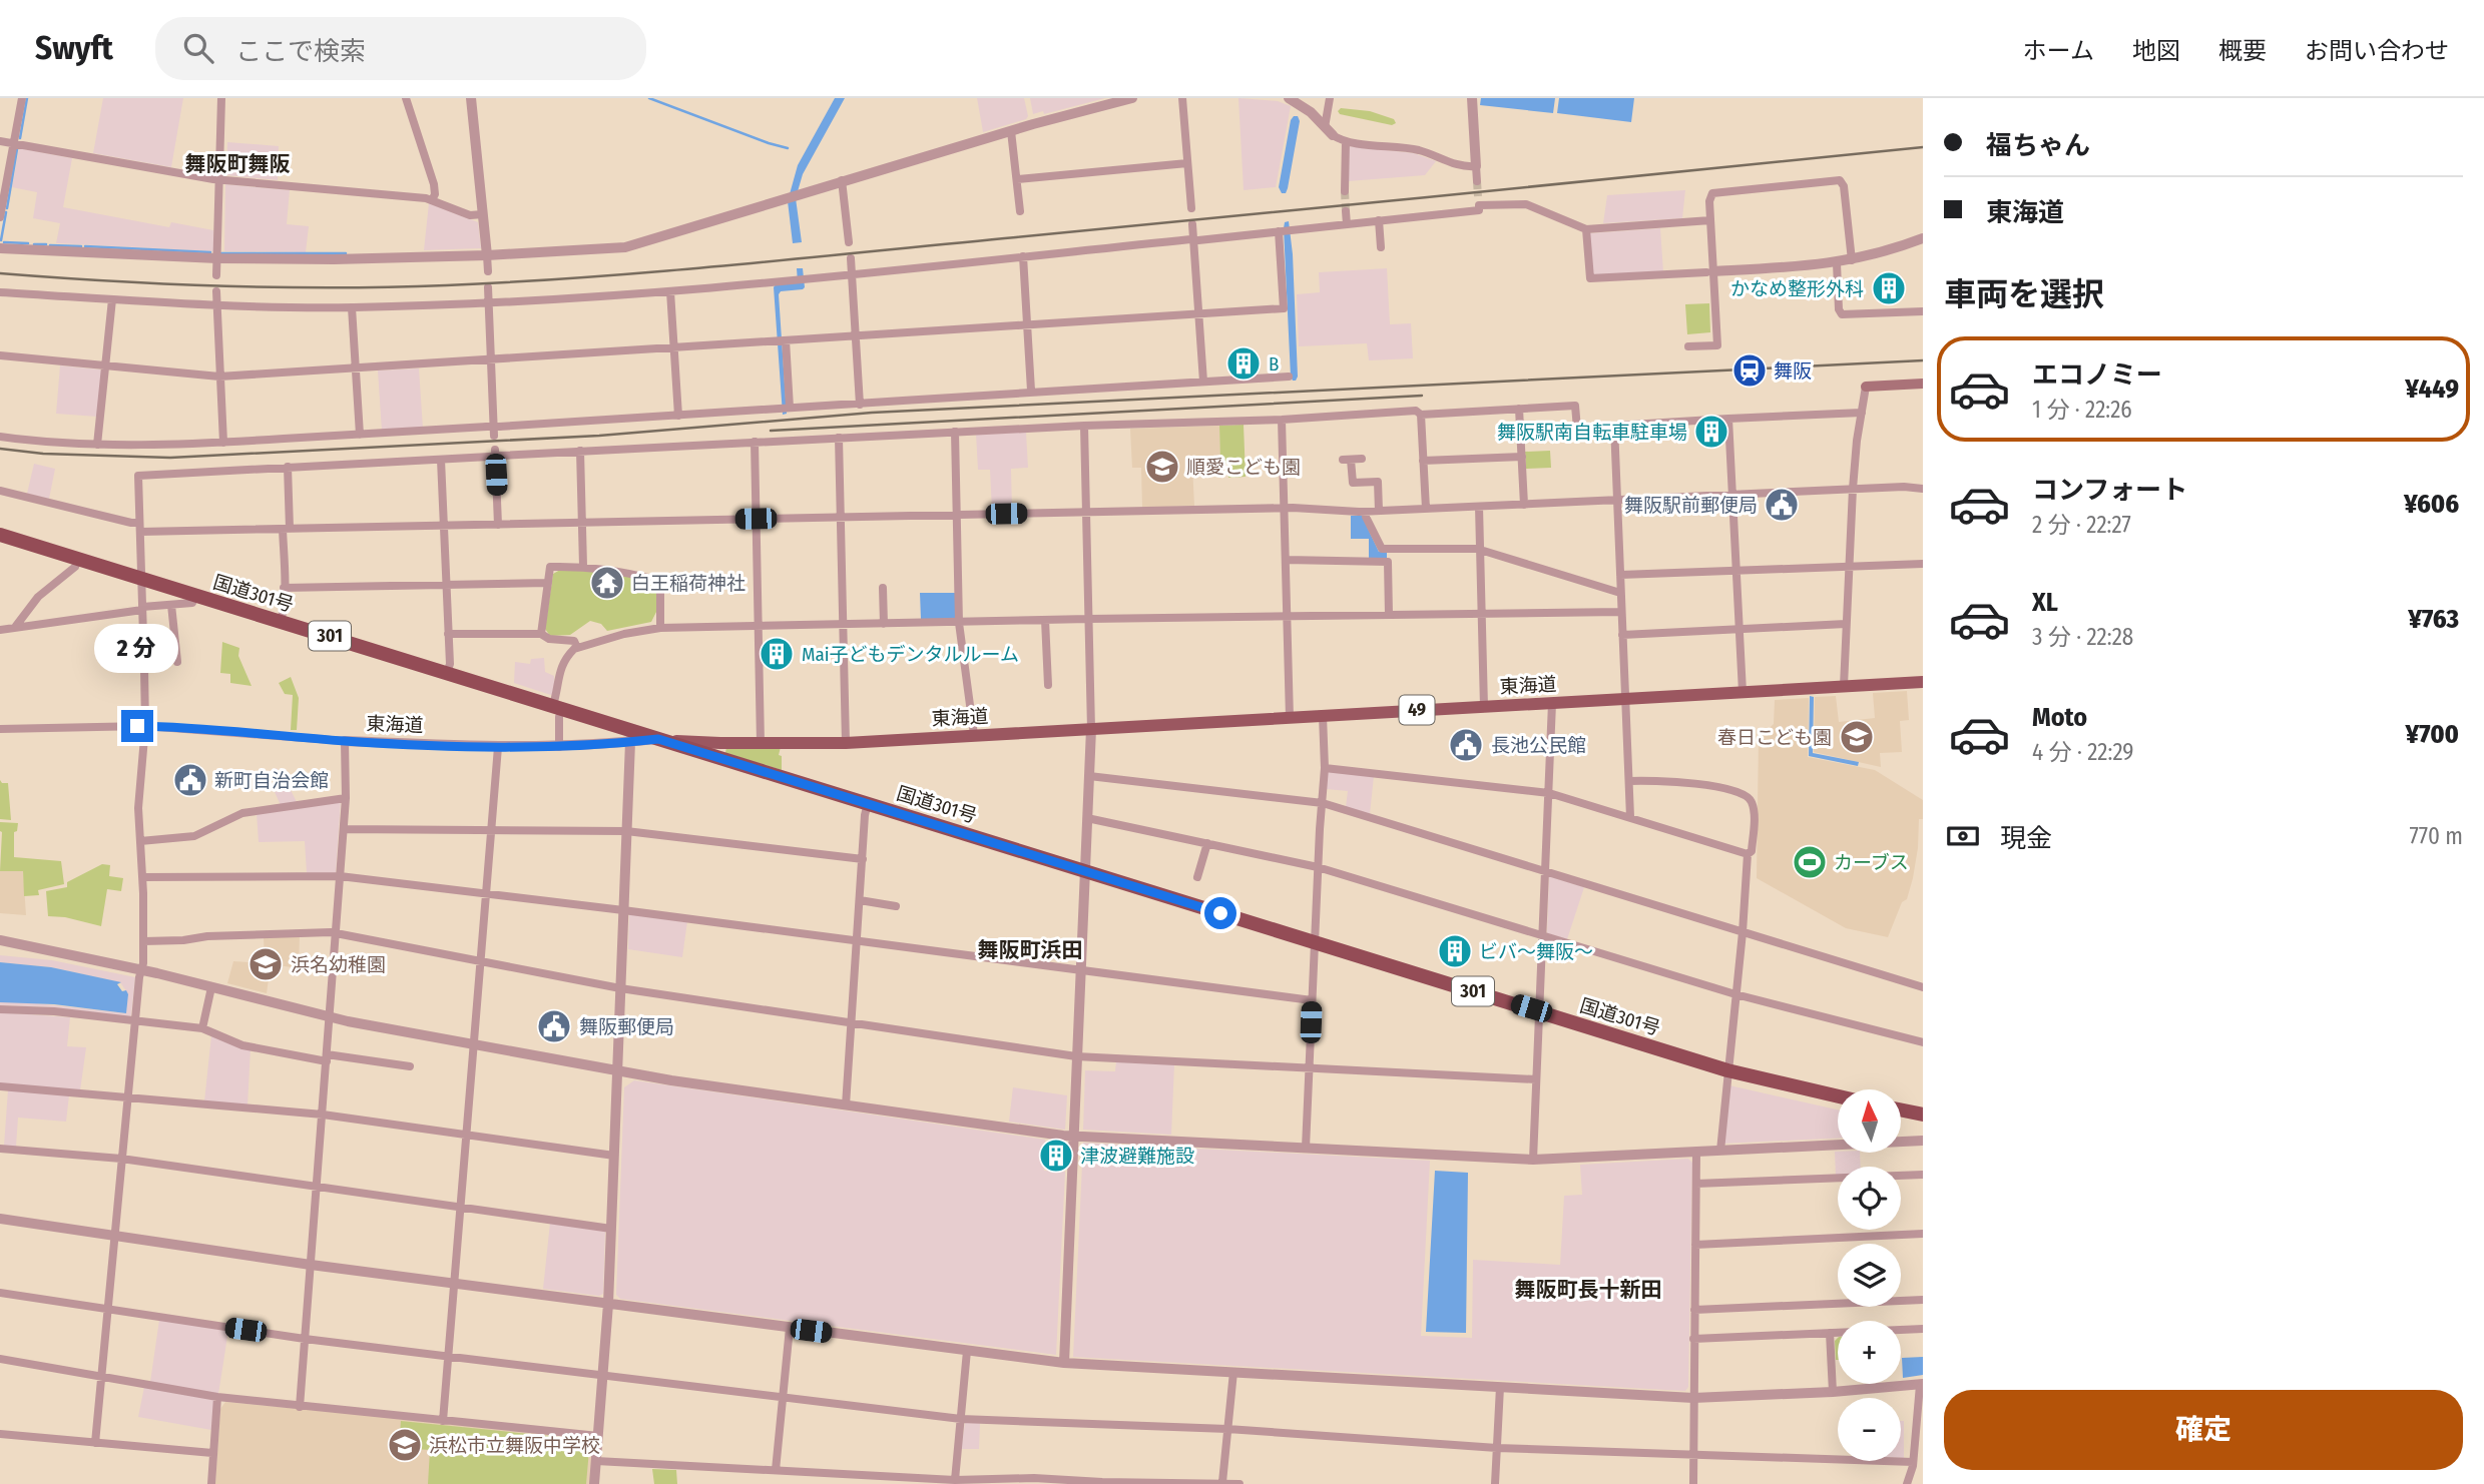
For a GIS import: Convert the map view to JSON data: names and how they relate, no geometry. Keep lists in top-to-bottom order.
{
  "streets": {
    "highway": ["国道301号", "301"],
    "main road": ["東海道", "49"]
  },
  "crossings": [
    ["国道301号", "東海道"]
  ],
  "districts": ["舞阪町舞阪", "舞阪町浜田", "舞阪町長十新田"],
  "places": {
    "building": [
      "かなめ整形外科",
      "B",
      "舞阪駅南自転車駐車場",
      "Mai子どもデンタルルーム",
      "ビバ～舞阪～",
      "津波避難施設"
    ],
    "station": ["舞阪"],
    "school or university": [
      "順愛こども園",
      "春日こども園",
      "浜名幼稚園",
      "浜松市立舞阪中学校"
    ],
    "public building": [
      "舞阪駅前郵便局",
      "長池公民館",
      "新町自治会館",
      "舞阪郵便局"
    ],
    "temple": ["白王稲荷神社"],
    "sports": ["カーブス"]
  },
  "north": "top",
  "page": {
    "header": "Swyft",
    "search": "ここで検索",
    "nav": [
      "ホーム",
      "地図",
      "概要",
      "お問い合わせ"
    ],
    "banner": ["福ちゃん", "東海道"],
    "heading": "車両を選択",
    "list": [
      {
        "name": "エコノミー",
        "note": "1 分 · 22:26",
        "value": "¥449"
      },
      {
        "name": "コンフォート",
        "note": "2 分 · 22:27",
        "value": "¥606"
      },
      {
        "name": "XL",
        "note": "3 分 · 22:28",
        "value": "¥763"
      },
      {
        "name": "Moto",
        "note": "4 分 · 22:29",
        "value": "¥700"
      }
    ],
    "bubble": "2 分",
    "pay": ["現金", "770 m"],
    "map_buttons": ["+", "−"],
    "buttons": "確定"
  }
}
